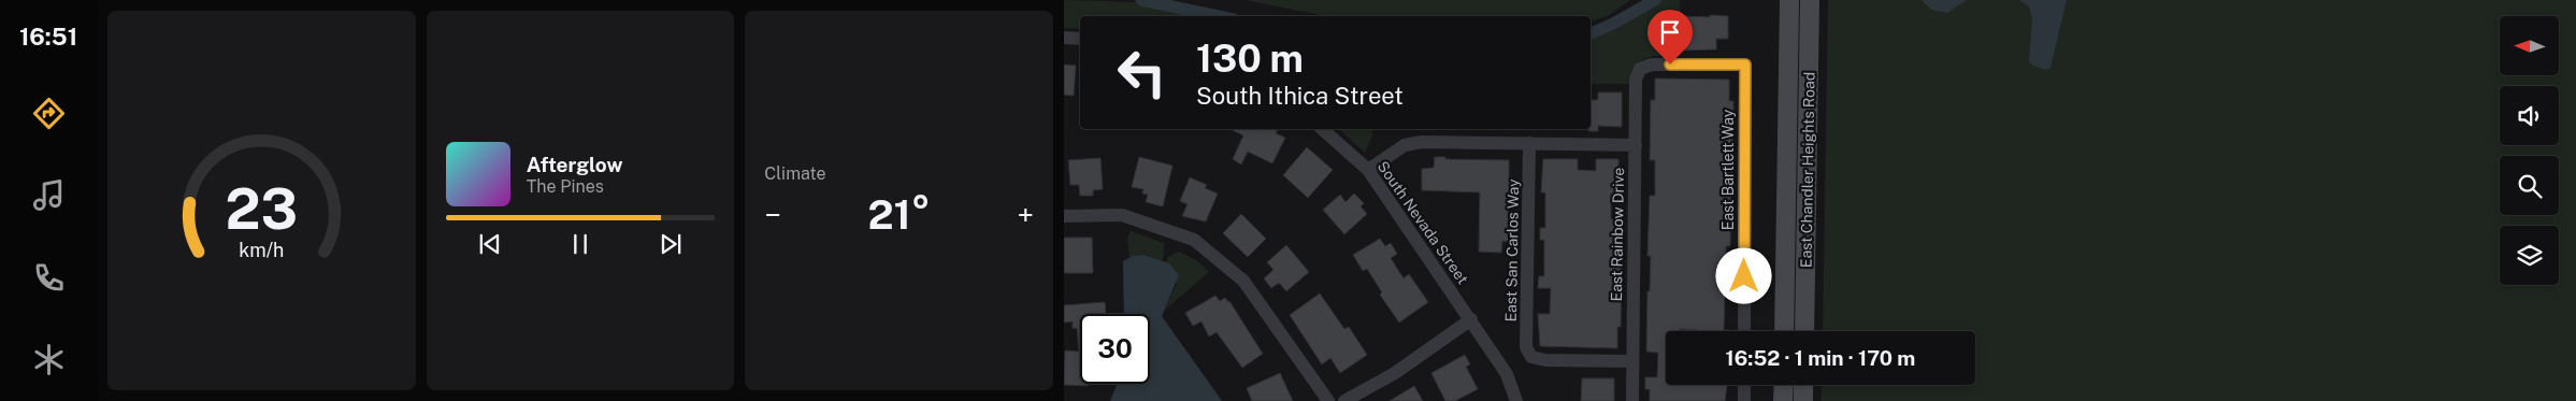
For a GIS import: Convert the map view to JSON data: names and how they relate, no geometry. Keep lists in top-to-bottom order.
{
  "streets": {
    "main road": ["East Chandler Heights Road"],
    "street": [
      "East Bartlett Way",
      "South Nevada Street",
      "East Rainbow Drive",
      "East San Carlos Way"
    ]
  },
  "crossings": [
    ["East Bartlett Way", "East Rainbow Drive"],
    ["East Rainbow Drive", "East San Carlos Way"]
  ],
  "north": "left",
  "page": {
    "tabs": "16:51",
    "tile": "Climate",
    "turn": ["130 m", "South Ithica Street"],
    "song": ["Afterglow", "The Pines"],
    "heat": ["−", "21°", "+"],
    "limit": "30",
    "trip": "16:52 · 1 min · 170 m",
    "gauge": ["23", "km/h"]
  }
}
